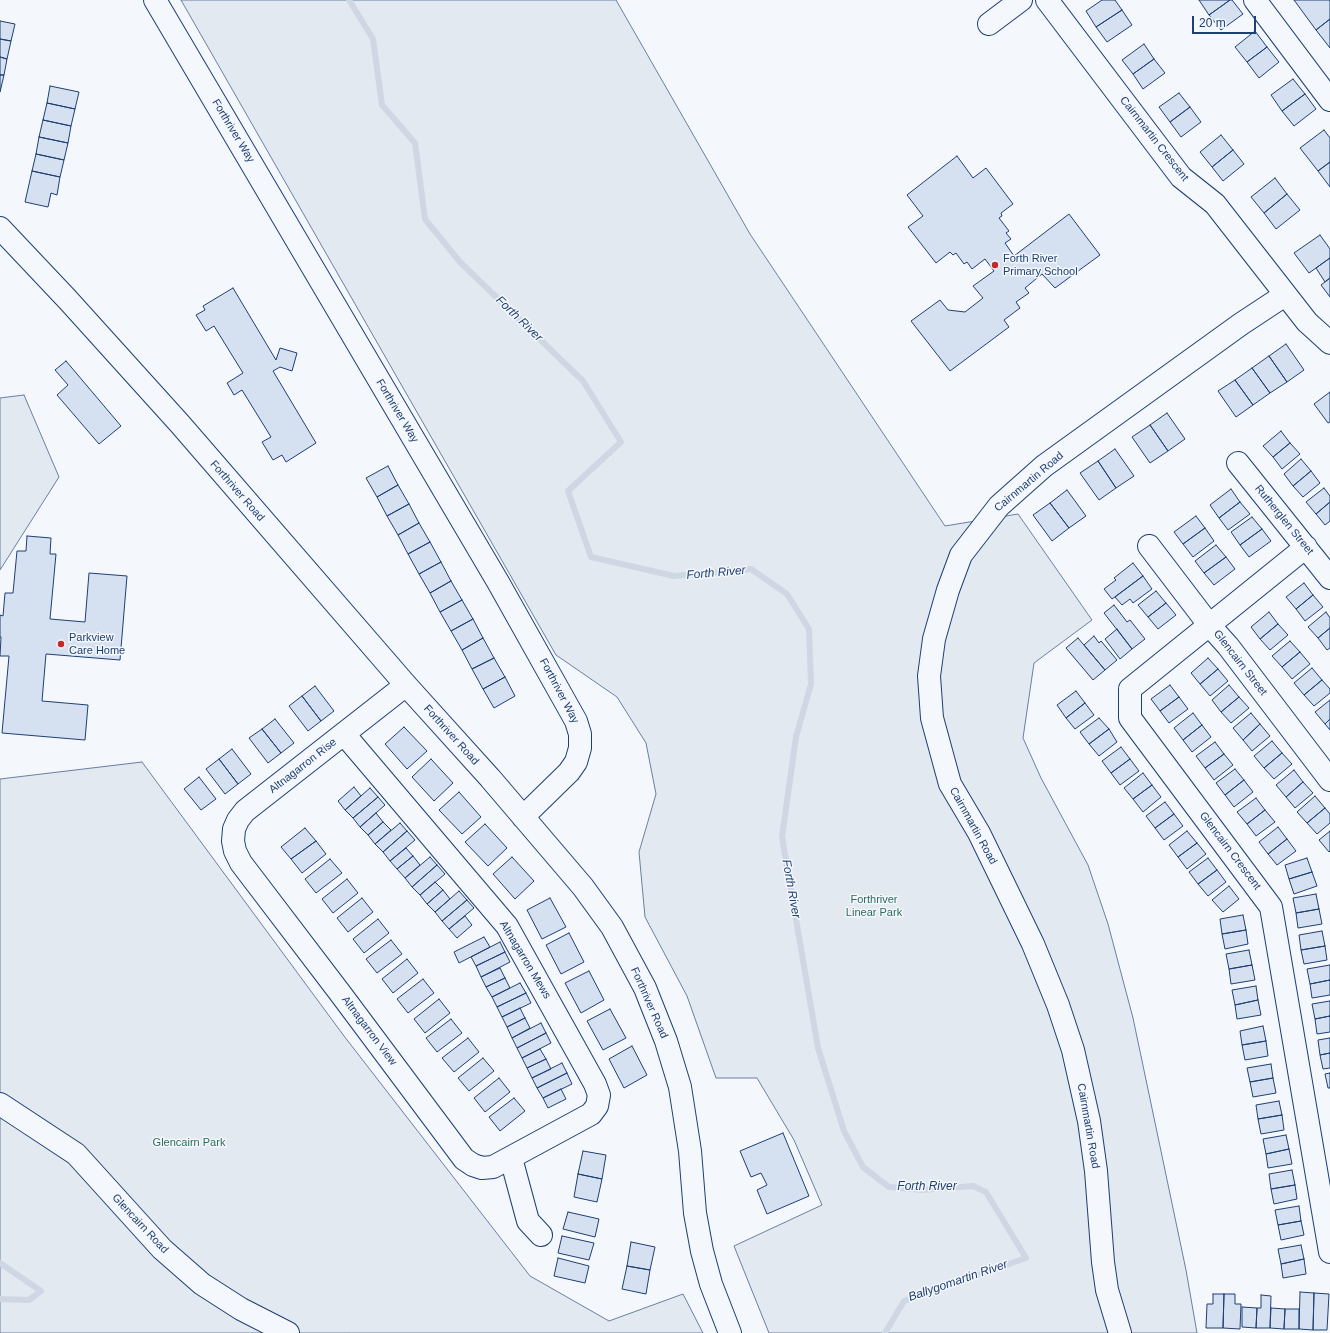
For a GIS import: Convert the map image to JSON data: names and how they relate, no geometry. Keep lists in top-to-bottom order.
{
  "streets": {
    "street": [
      "Forthriver Way",
      "Cairnmartin Crescent",
      "Cairnmartin Road",
      "Forthriver Road",
      "Rutherglen Street",
      "Glencairn Street",
      "Altnagarron Rise",
      "Glencairn Crescent",
      "Altnagarron Mews",
      "Altnagarron View",
      "Glencairn Road"
    ]
  },
  "crossings": [
    ["Forthriver Way", "Forthriver Road"],
    ["Cairnmartin Crescent", "Cairnmartin Road"],
    ["Forthriver Road", "Altnagarron Rise"],
    ["Rutherglen Street", "Glencairn Crescent"],
    ["Glencairn Street", "Glencairn Crescent"],
    ["Altnagarron Rise", "Altnagarron Mews"],
    ["Altnagarron Rise", "Altnagarron View"],
    ["Altnagarron Mews", "Altnagarron View"]
  ],
  "water": ["Forth River", "Ballygomartin River"],
  "parks": ["Forthriver Linear Park", "Glencairn Park"],
  "places": ["Forth River Primary School", "Parkview Care Home"],
  "scale_bar": "20 m"
}
